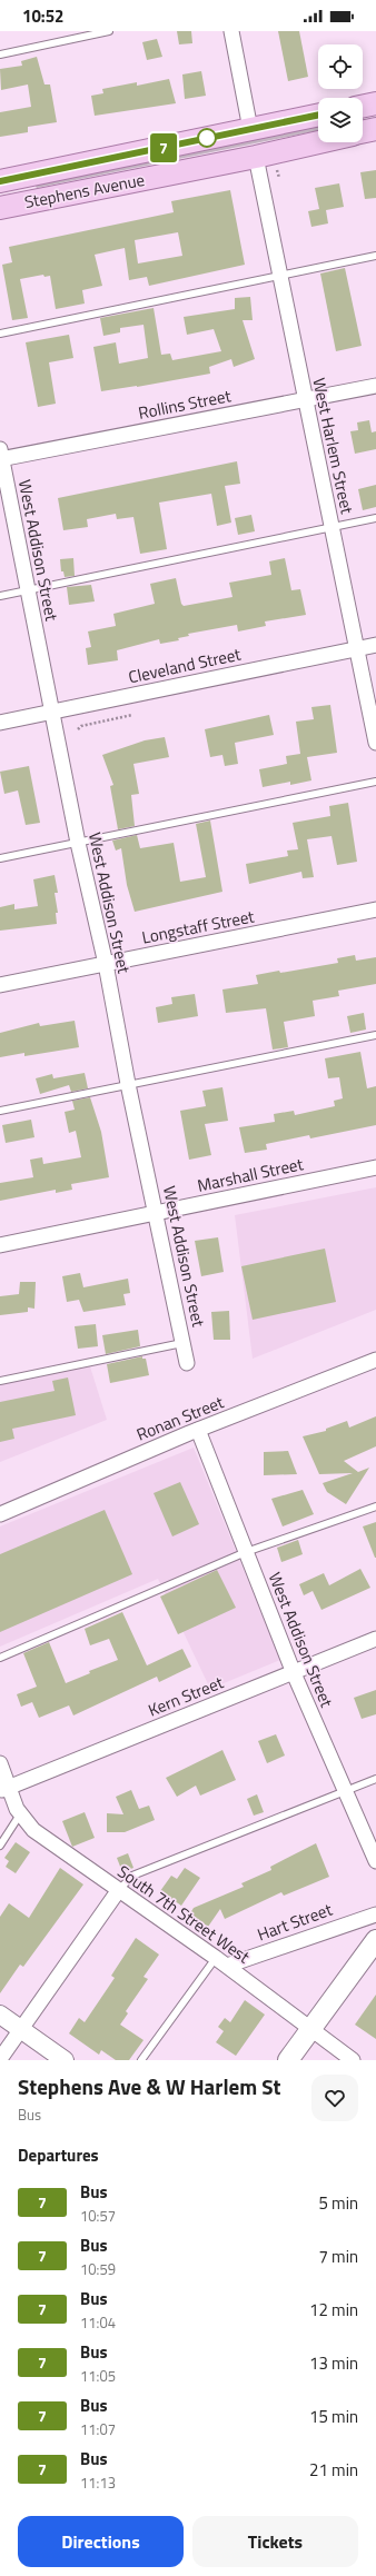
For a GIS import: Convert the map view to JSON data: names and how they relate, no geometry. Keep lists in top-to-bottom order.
{
  "streets": {
    "main road": ["Stephens Avenue"],
    "street": [
      "Rollins Street",
      "West Harlem Street",
      "West Addison Street",
      "Cleveland Street",
      "Longstaff Street",
      "Marshall Street",
      "Ronan Street",
      "Kern Street",
      "South 7th Street West",
      "Hart Street"
    ]
  },
  "crossings": [
    ["Stephens Avenue", "West Harlem Street"],
    ["Rollins Street", "West Harlem Street"],
    ["Rollins Street", "West Addison Street"],
    ["West Harlem Street", "Cleveland Street"],
    ["West Addison Street", "Cleveland Street"],
    ["West Addison Street", "Longstaff Street"],
    ["West Addison Street", "Marshall Street"],
    ["West Addison Street", "Ronan Street"],
    ["West Addison Street", "Kern Street"],
    ["Kern Street", "South 7th Street West"],
    ["South 7th Street West", "Hart Street"]
  ],
  "lines": ["bus line 7"],
  "page": {
    "status": "10:52",
    "on_map": "7",
    "heading": [
      ["Stephens Ave & W Harlem St", "Bus"],
      "Departures"
    ],
    "list": [
      {
        "mark": "7",
        "name": "Bus",
        "note": "10:57",
        "value": "5 min"
      },
      {
        "mark": "7",
        "name": "Bus",
        "note": "10:59",
        "value": "7 min"
      },
      {
        "mark": "7",
        "name": "Bus",
        "note": "11:04",
        "value": "12 min"
      },
      {
        "mark": "7",
        "name": "Bus",
        "note": "11:05",
        "value": "13 min"
      },
      {
        "mark": "7",
        "name": "Bus",
        "note": "11:07",
        "value": "15 min"
      },
      {
        "mark": "7",
        "name": "Bus",
        "note": "11:13",
        "value": "21 min"
      }
    ],
    "buttons": ["Directions", "Tickets"]
  }
}
